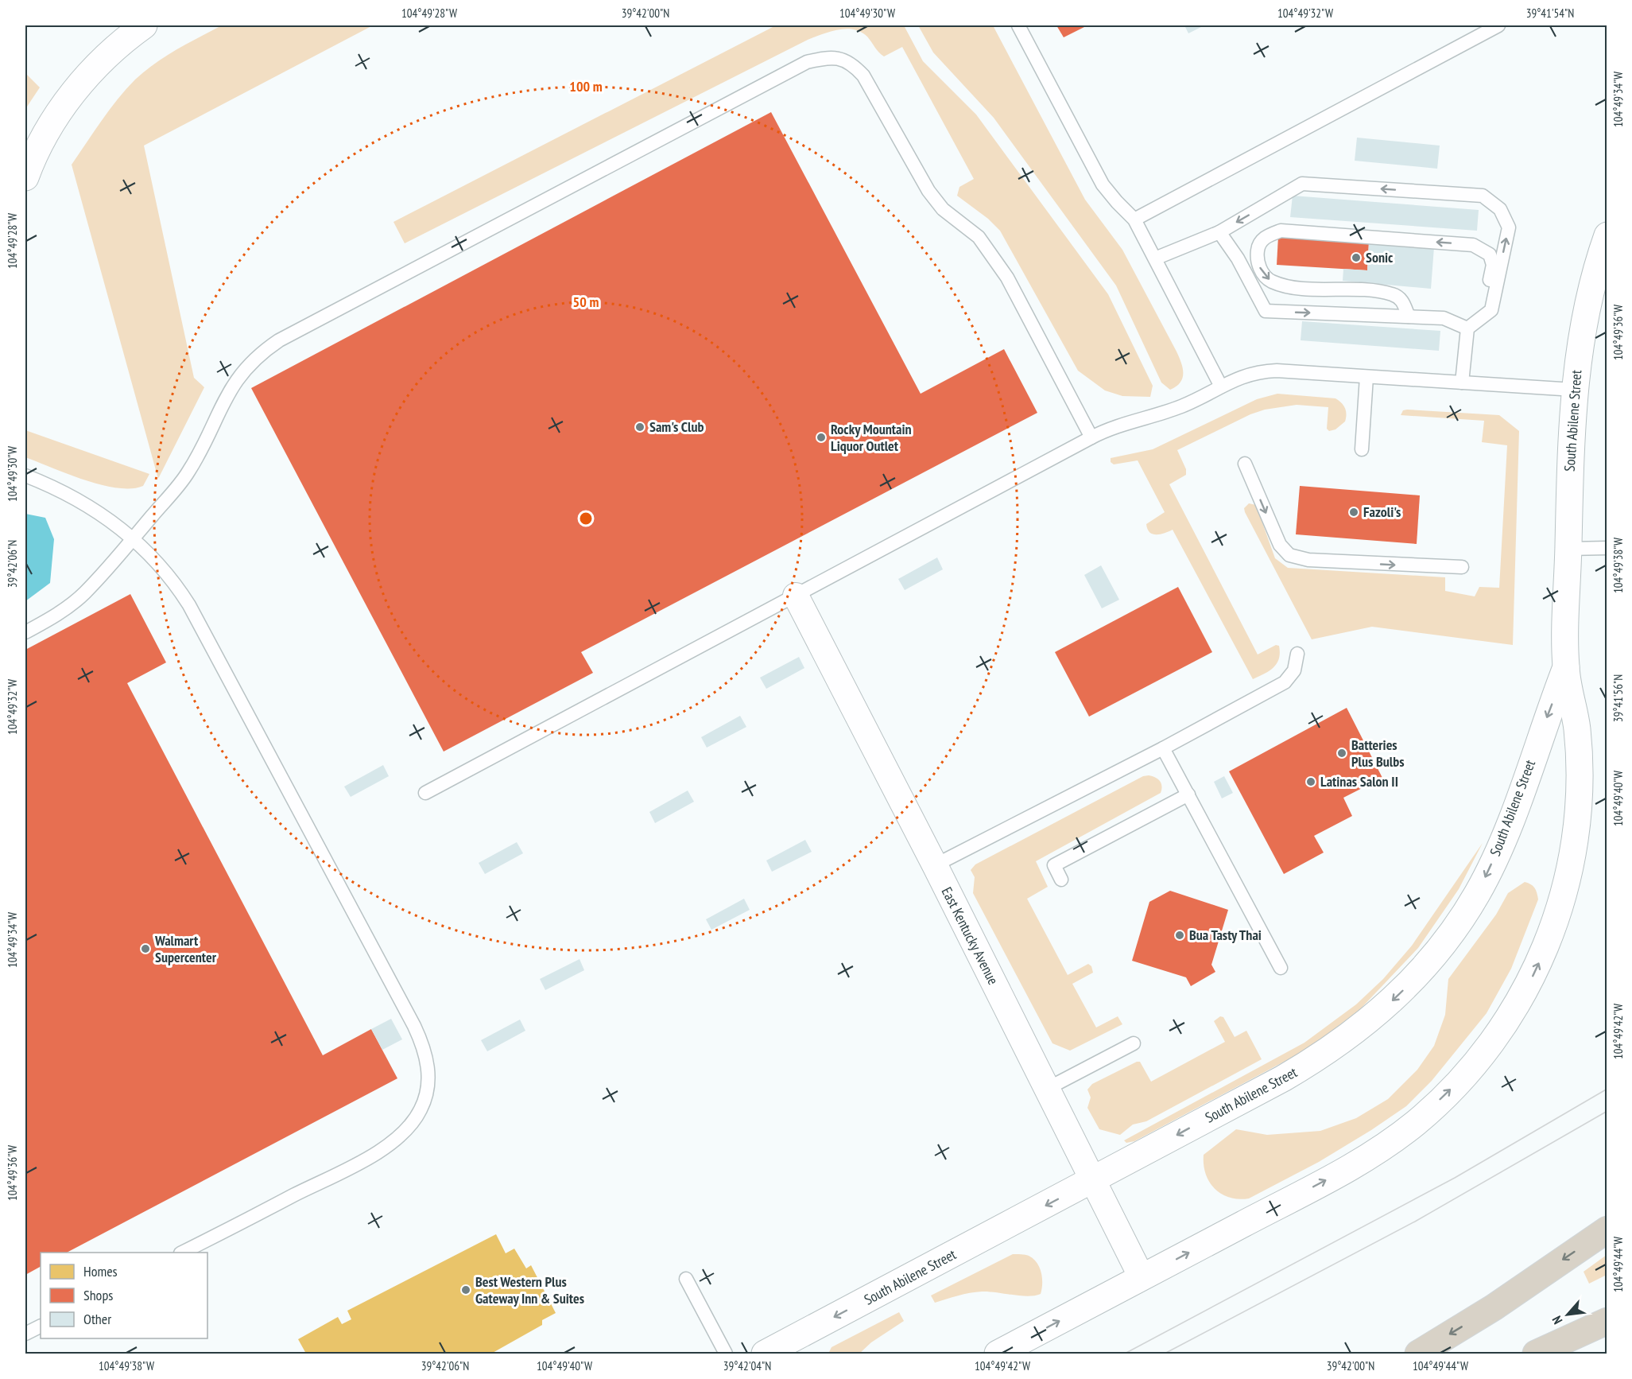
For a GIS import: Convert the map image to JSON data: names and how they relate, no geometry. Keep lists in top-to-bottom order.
{
  "streets": {
    "main road": ["South Abilene Street"],
    "street": ["East Kentucky Avenue"]
  },
  "crossings": [
    ["South Abilene Street", "East Kentucky Avenue"]
  ],
  "places": [
    "Sonic",
    "Sam's Club",
    "Rocky Mountain Liquor Outlet",
    "Fazoli's",
    "Batteries Plus Bulbs",
    "Latinas Salon II",
    "Bua Tasty Thai",
    "Walmart Supercenter",
    "Best Western Plus Gateway Inn & Suites"
  ],
  "legend": ["Homes", "Shops", "Other"],
  "north": "bottom left",
  "coordinates": [
    "104°49'28\"W",
    "39°42'00\"N",
    "104°49'30\"W",
    "104°49'32\"W",
    "39°41'54\"N",
    "104°49'34\"W",
    "104°49'36\"W",
    "39°42'06\"N",
    "104°49'38\"W",
    "39°41'56\"N",
    "104°49'40\"W",
    "104°49'42\"W",
    "104°49'44\"W",
    "39°42'04\"N"
  ],
  "rings": ["100 m", "50 m"]
}
